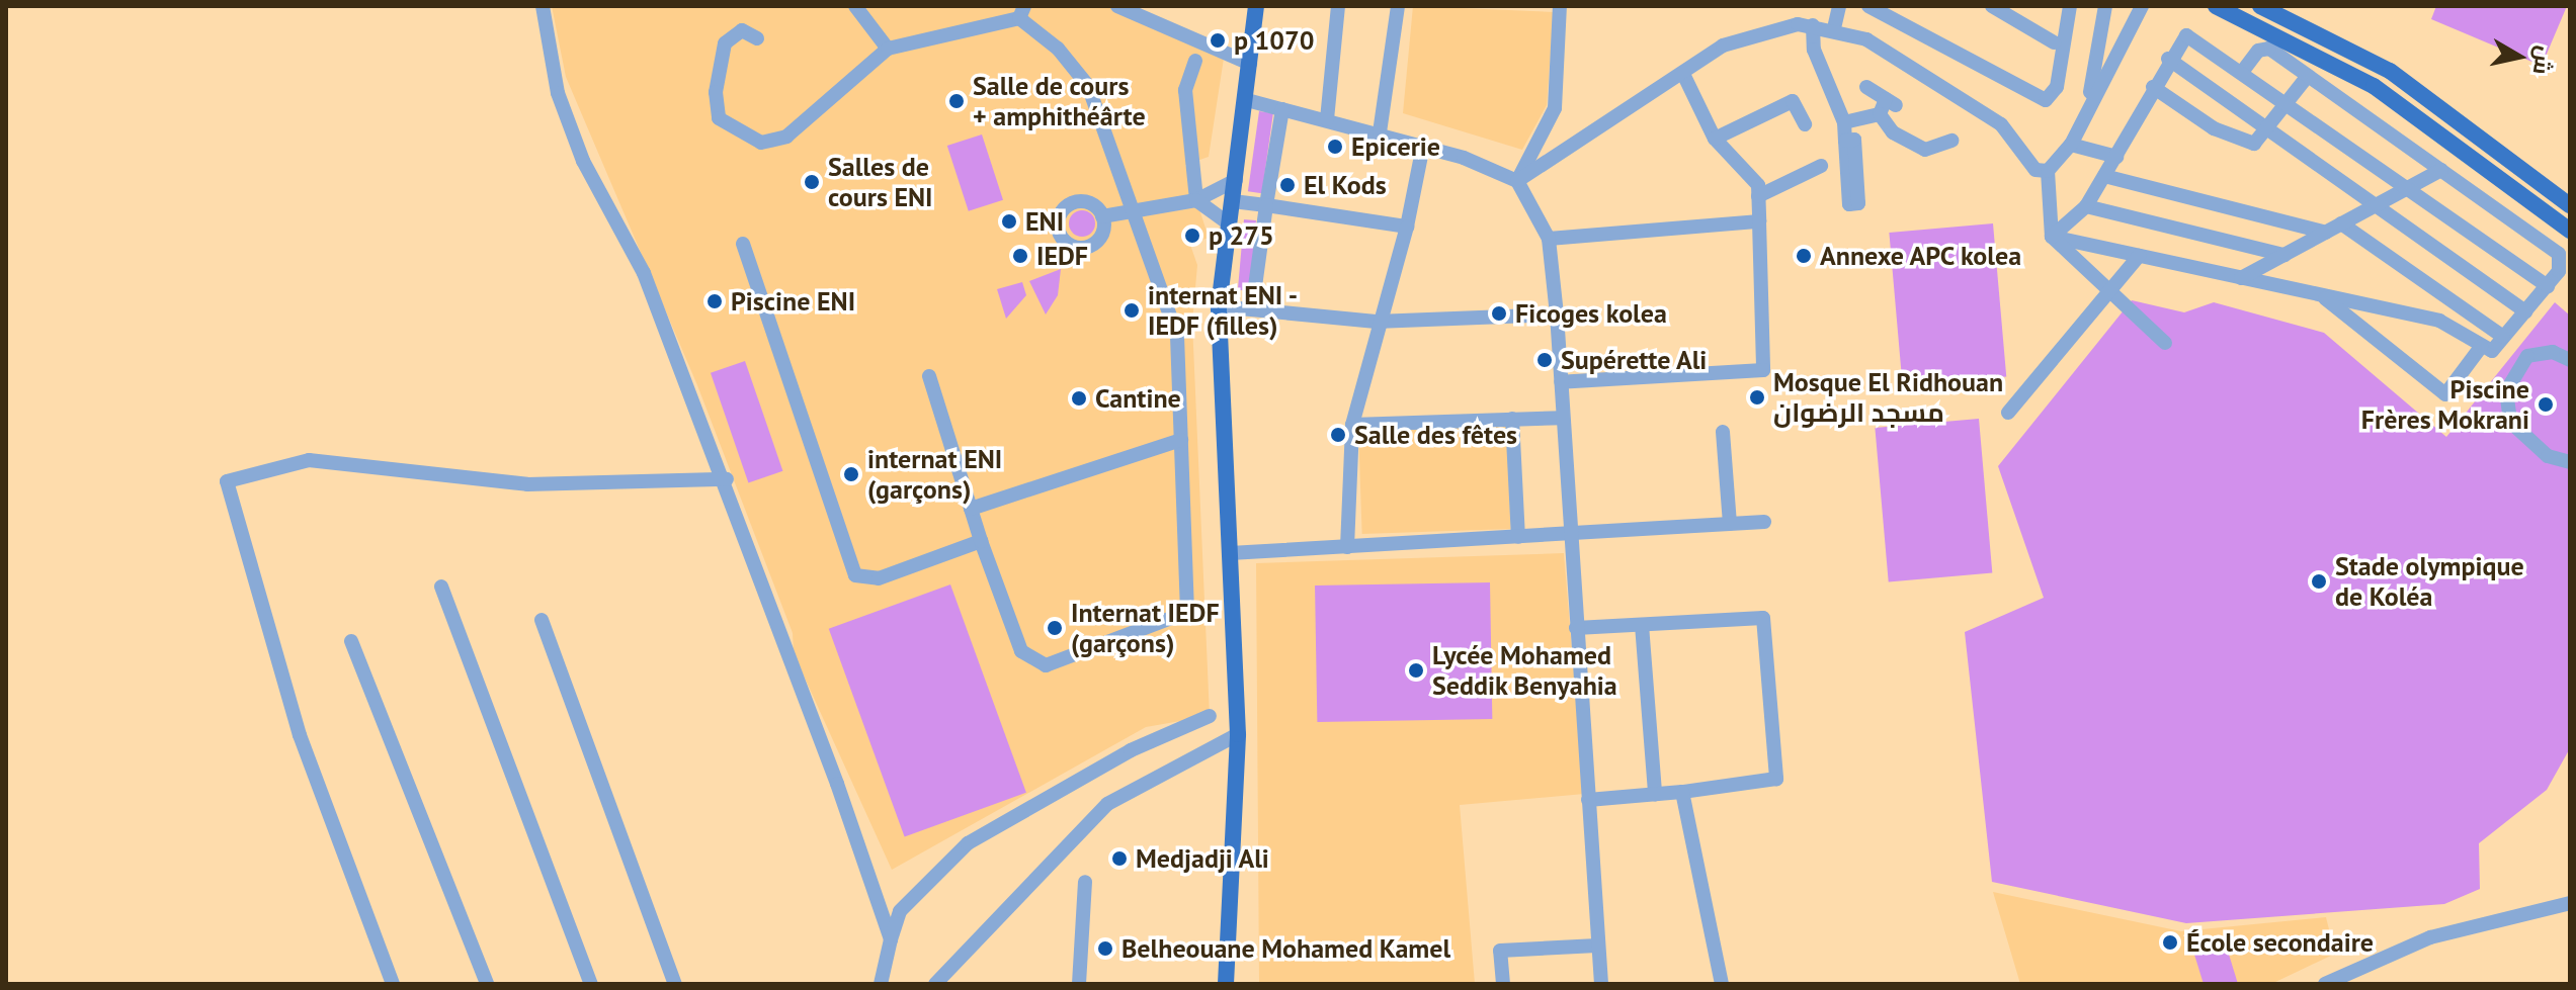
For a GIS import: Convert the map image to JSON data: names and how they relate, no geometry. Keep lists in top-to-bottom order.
{
  "places": [
    "p 1070",
    "Salle de cours + amphithéârte",
    "Epicerie",
    "Salles de cours ENI",
    "El Kods",
    "ENI",
    "p 275",
    "IEDF",
    "Annexe APC kolea",
    "Piscine ENI",
    "internat ENI - IEDF (filles)",
    "Ficoges kolea",
    "Supérette Ali",
    "Mosque El Ridhouan مسجد الرضوان",
    "Cantine",
    "Piscine Frères Mokrani",
    "Salle des fêtes",
    "internat ENI (garçons)",
    "Stade olympique de Koléa",
    "Internat IEDF (garçons)",
    "Lycée Mohamed Seddik Benyahia",
    "Medjadji Ali",
    "École secondaire",
    "Belheouane Mohamed Kamel"
  ],
  "north": "right"
}
